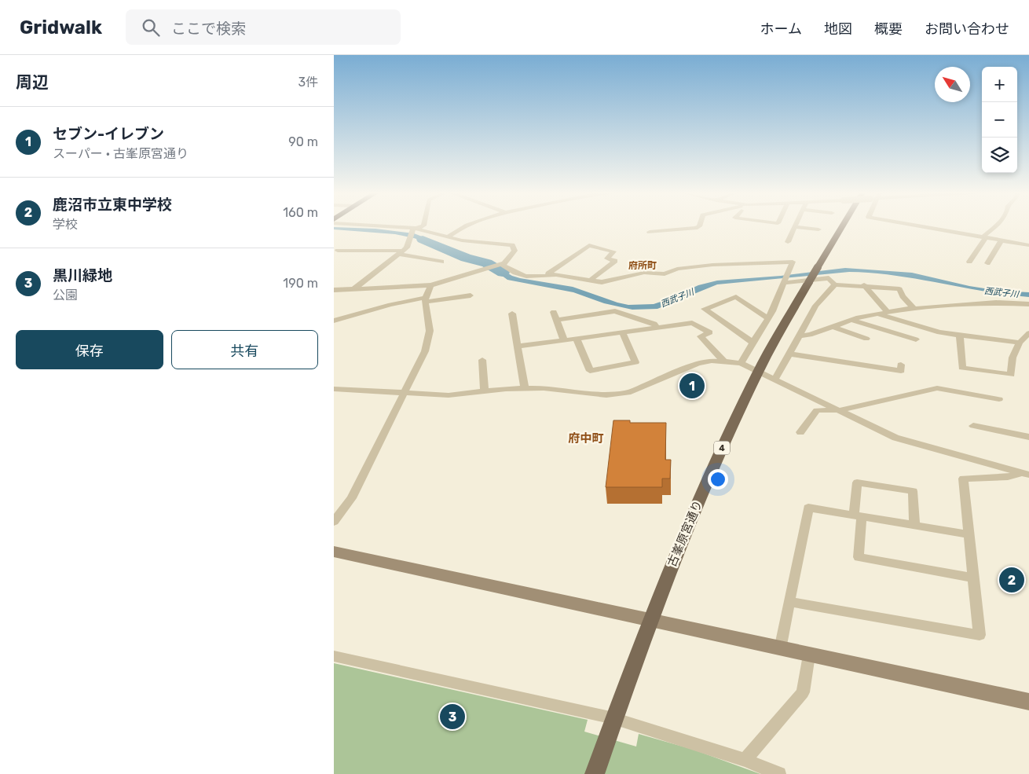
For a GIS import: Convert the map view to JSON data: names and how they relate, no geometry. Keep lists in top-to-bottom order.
{
  "streets": {
    "main road": ["4", "古峯原宮通り"]
  },
  "districts": ["府所町", "府中町"],
  "water": ["西武子川"],
  "north": "top left",
  "page": {
    "header": "Gridwalk",
    "search": "ここで検索",
    "nav": [
      "ホーム",
      "地図",
      "概要",
      "お問い合わせ"
    ],
    "heading": ["周辺", "3件"],
    "map_buttons": ["+", "−"],
    "list": [
      {
        "mark": "1",
        "name": "セブン-イレブン",
        "note": "スーパー · 古峯原宮通り",
        "value": "90 m"
      },
      {
        "mark": "2",
        "name": "鹿沼市立東中学校",
        "note": "学校",
        "value": "160 m"
      },
      {
        "mark": "3",
        "name": "黒川緑地",
        "note": "公園",
        "value": "190 m"
      }
    ],
    "buttons": ["保存", "共有"],
    "pins": ["1", "2", "3"]
  }
}
